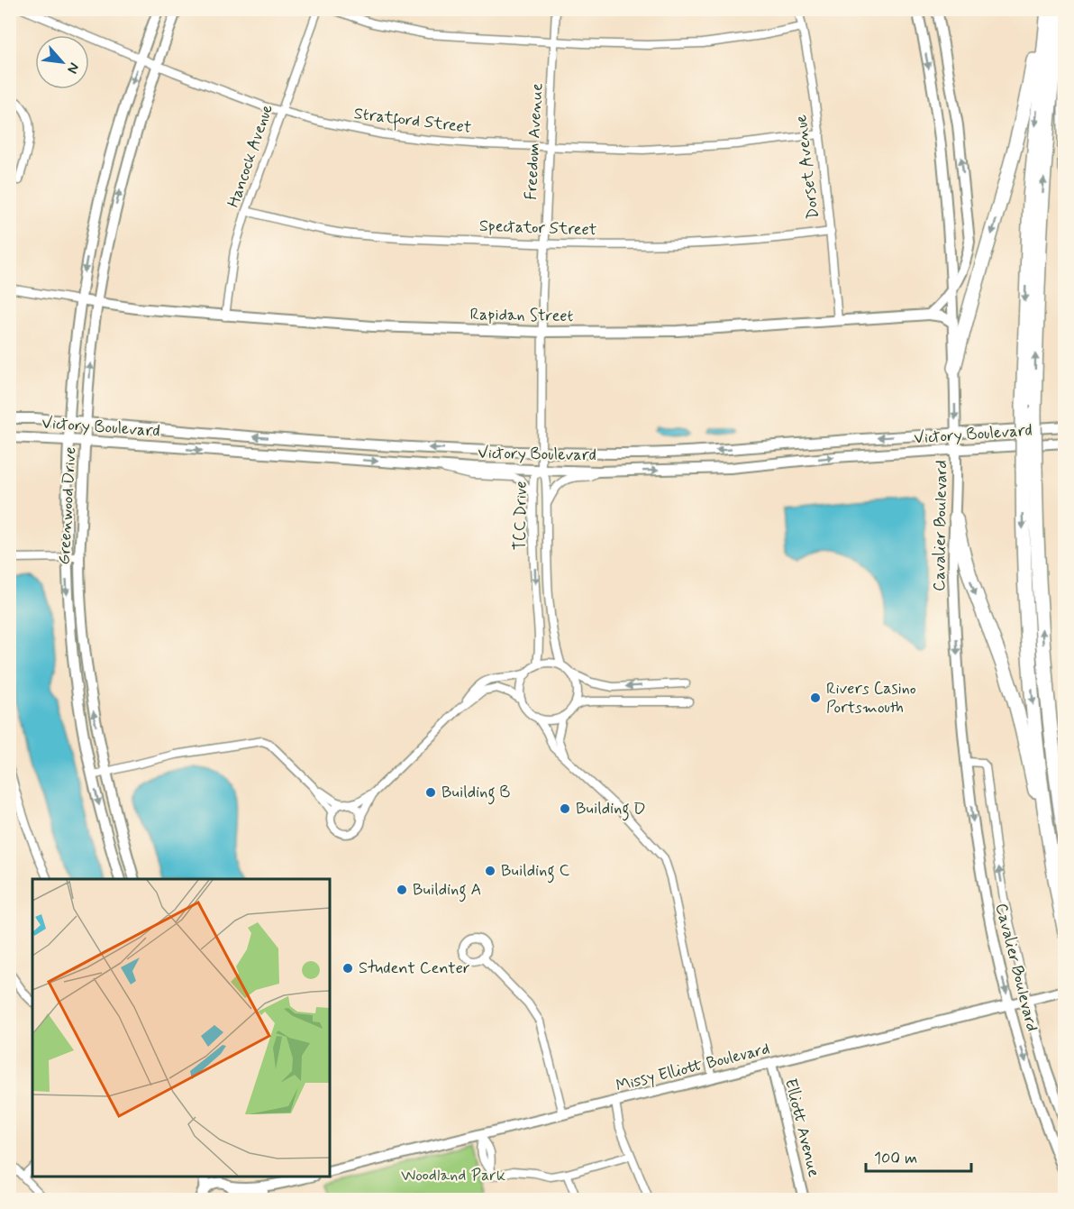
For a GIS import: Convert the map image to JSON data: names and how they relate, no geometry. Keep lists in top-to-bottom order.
{
  "streets": {
    "main road": [
      "Rapidan Street",
      "Victory Boulevard",
      "Greenwood Drive",
      "Cavalier Boulevard",
      "Missy Elliott Boulevard",
      "Elliott Avenue"
    ],
    "street": [
      "Stratford Street",
      "Freedom Avenue",
      "Hancock Avenue",
      "Dorset Avenue",
      "Spectator Street",
      "TCC Drive"
    ]
  },
  "crossings": [
    ["Stratford Street", "Freedom Avenue"],
    ["Stratford Street", "Hancock Avenue"],
    ["Stratford Street", "Dorset Avenue"],
    ["Stratford Street", "Greenwood Drive"],
    ["Freedom Avenue", "Spectator Street"],
    ["Freedom Avenue", "Rapidan Street"],
    ["Freedom Avenue", "Victory Boulevard"],
    ["Freedom Avenue", "TCC Drive"],
    ["Hancock Avenue", "Spectator Street"],
    ["Hancock Avenue", "Rapidan Street"],
    ["Dorset Avenue", "Spectator Street"],
    ["Dorset Avenue", "Rapidan Street"],
    ["Rapidan Street", "Greenwood Drive"],
    ["Victory Boulevard", "Greenwood Drive"],
    ["Victory Boulevard", "TCC Drive"],
    ["Victory Boulevard", "Cavalier Boulevard"],
    ["Cavalier Boulevard", "Missy Elliott Boulevard"],
    ["Missy Elliott Boulevard", "Elliott Avenue"]
  ],
  "parks": ["Woodland Park"],
  "places": [
    "Rivers Casino Portsmouth",
    "Building B",
    "Building D",
    "Building C",
    "Building A",
    "Student Center"
  ],
  "scale_bar": "100 m",
  "north": "bottom right"
}
